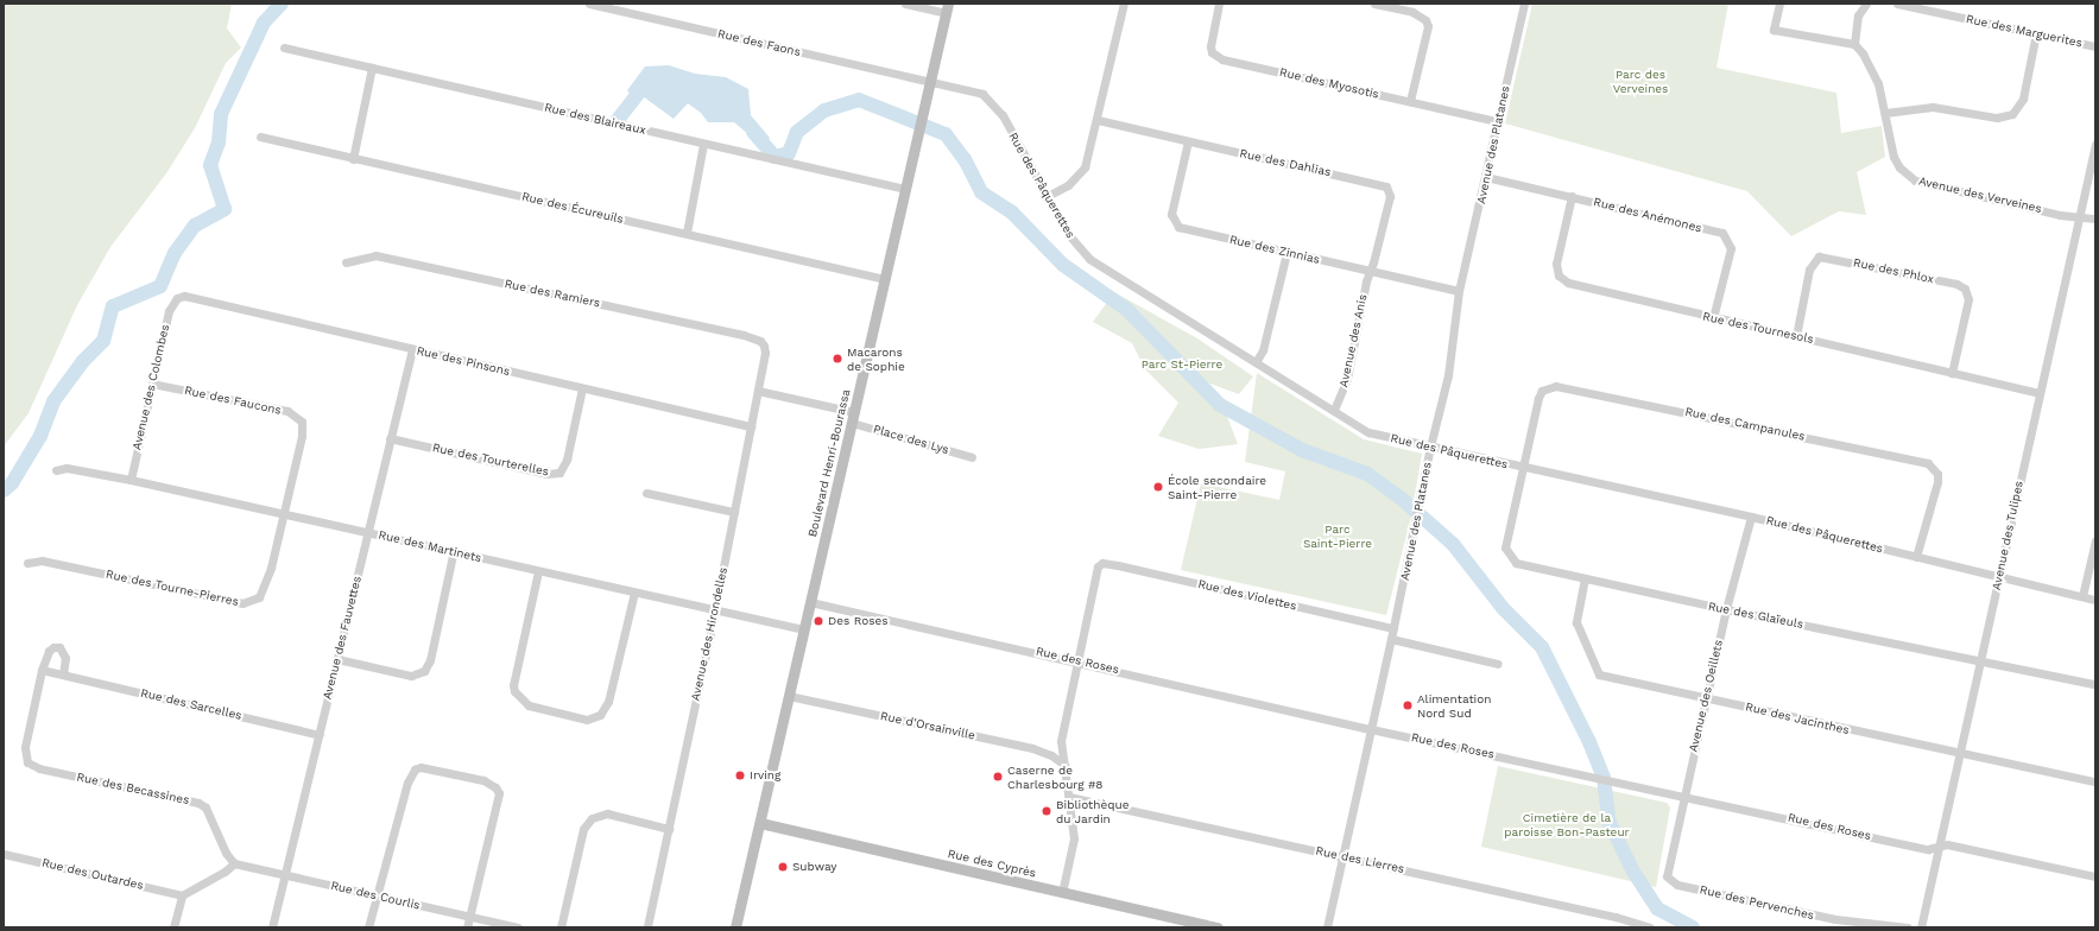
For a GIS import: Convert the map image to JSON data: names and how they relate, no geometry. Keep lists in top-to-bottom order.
{
  "streets": {
    "main road": ["Boulevard Henri-Bourassa", "Rue des Cyprès"],
    "street": [
      "Rue des Marguerites",
      "Rue des Faons",
      "Rue des Myosotis",
      "Rue des Blaireaux",
      "Avenue des Platanes",
      "Rue des Dahlias",
      "Rue des Pâquerettes",
      "Avenue des Verveines",
      "Rue des Écureuils",
      "Rue des Anémones",
      "Rue des Zinnias",
      "Rue des Phlox",
      "Rue des Ramiers",
      "Rue des Tournesols",
      "Avenue des Anis",
      "Rue des Pinsons",
      "Avenue des Colombes",
      "Rue des Faucons",
      "Rue des Campanules",
      "Place des Lys",
      "Rue des Tourterelles",
      "Avenue des Tulipes",
      "Rue des Martinets",
      "Rue des Tourne-Pierres",
      "Rue des Violettes",
      "Rue des Glaïeuls",
      "Avenue des Hirondelles",
      "Avenue des Fauvettes",
      "Rue des Roses",
      "Avenue des Oeillets",
      "Rue des Sarcelles",
      "Rue des Jacinthes",
      "Rue d'Orsainville",
      "Rue des Becassines",
      "Rue des Lierres",
      "Rue des Outardes",
      "Rue des Courlis",
      "Rue des Pervenches"
    ]
  },
  "crossings": [
    ["Rue des Faons", "Rue des Pâquerettes"],
    ["Rue des Faons", "Boulevard Henri-Bourassa"],
    ["Rue des Myosotis", "Avenue des Platanes"],
    ["Rue des Blaireaux", "Boulevard Henri-Bourassa"],
    ["Avenue des Platanes", "Rue des Pâquerettes"],
    ["Avenue des Platanes", "Rue des Anémones"],
    ["Avenue des Platanes", "Rue des Zinnias"],
    ["Avenue des Platanes", "Rue des Violettes"],
    ["Avenue des Platanes", "Rue des Roses"],
    ["Avenue des Platanes", "Rue des Lierres"],
    ["Rue des Dahlias", "Rue des Zinnias"],
    ["Rue des Dahlias", "Avenue des Anis"],
    ["Rue des Pâquerettes", "Avenue des Anis"],
    ["Rue des Pâquerettes", "Rue des Campanules"],
    ["Rue des Pâquerettes", "Boulevard Henri-Bourassa"],
    ["Rue des Pâquerettes", "Avenue des Tulipes"],
    ["Rue des Pâquerettes", "Rue des Glaïeuls"],
    ["Rue des Pâquerettes", "Avenue des Oeillets"],
    ["Avenue des Verveines", "Avenue des Tulipes"],
    ["Rue des Écureuils", "Boulevard Henri-Bourassa"],
    ["Rue des Anémones", "Rue des Tournesols"],
    ["Rue des Zinnias", "Avenue des Anis"],
    ["Rue des Phlox", "Rue des Tournesols"],
    ["Rue des Ramiers", "Avenue des Hirondelles"],
    ["Rue des Tournesols", "Avenue des Tulipes"],
    ["Rue des Pinsons", "Avenue des Colombes"],
    ["Rue des Pinsons", "Rue des Tourterelles"],
    ["Rue des Pinsons", "Avenue des Hirondelles"],
    ["Rue des Pinsons", "Avenue des Fauvettes"],
    ["Avenue des Colombes", "Rue des Faucons"],
    ["Avenue des Colombes", "Rue des Martinets"],
    ["Rue des Faucons", "Rue des Martinets"],
    ["Rue des Faucons", "Rue des Tourne-Pierres"],
    ["Rue des Campanules", "Rue des Glaïeuls"],
    ["Place des Lys", "Boulevard Henri-Bourassa"],
    ["Place des Lys", "Avenue des Hirondelles"],
    ["Rue des Tourterelles", "Avenue des Fauvettes"],
    ["Boulevard Henri-Bourassa", "Rue des Martinets"],
    ["Boulevard Henri-Bourassa", "Rue des Roses"],
    ["Boulevard Henri-Bourassa", "Rue d'Orsainville"],
    ["Boulevard Henri-Bourassa", "Rue des Cyprès"],
    ["Avenue des Tulipes", "Rue des Glaïeuls"],
    ["Avenue des Tulipes", "Rue des Roses"],
    ["Avenue des Tulipes", "Rue des Jacinthes"],
    ["Rue des Martinets", "Rue des Tourne-Pierres"],
    ["Rue des Martinets", "Avenue des Hirondelles"],
    ["Rue des Martinets", "Avenue des Fauvettes"],
    ["Rue des Violettes", "Rue des Roses"],
    ["Rue des Glaïeuls", "Avenue des Oeillets"],
    ["Rue des Glaïeuls", "Rue des Jacinthes"],
    ["Avenue des Fauvettes", "Rue des Sarcelles"],
    ["Avenue des Fauvettes", "Rue des Courlis"],
    ["Rue des Roses", "Avenue des Oeillets"],
    ["Avenue des Oeillets", "Rue des Jacinthes"],
    ["Avenue des Oeillets", "Rue des Pervenches"],
    ["Rue des Sarcelles", "Rue des Becassines"],
    ["Rue des Becassines", "Rue des Courlis"]
  ],
  "parks": [
    "Parc des Verveines",
    "Parc St-Pierre",
    "Parc Saint-Pierre",
    "Cimetière de la paroisse Bon-Pasteur"
  ],
  "places": [
    "Macarons de Sophie",
    "École secondaire Saint-Pierre",
    "Des Roses",
    "Alimentation Nord Sud",
    "Irving",
    "Caserne de Charlesbourg #8",
    "Bibliothèque du Jardin",
    "Subway"
  ]
}
